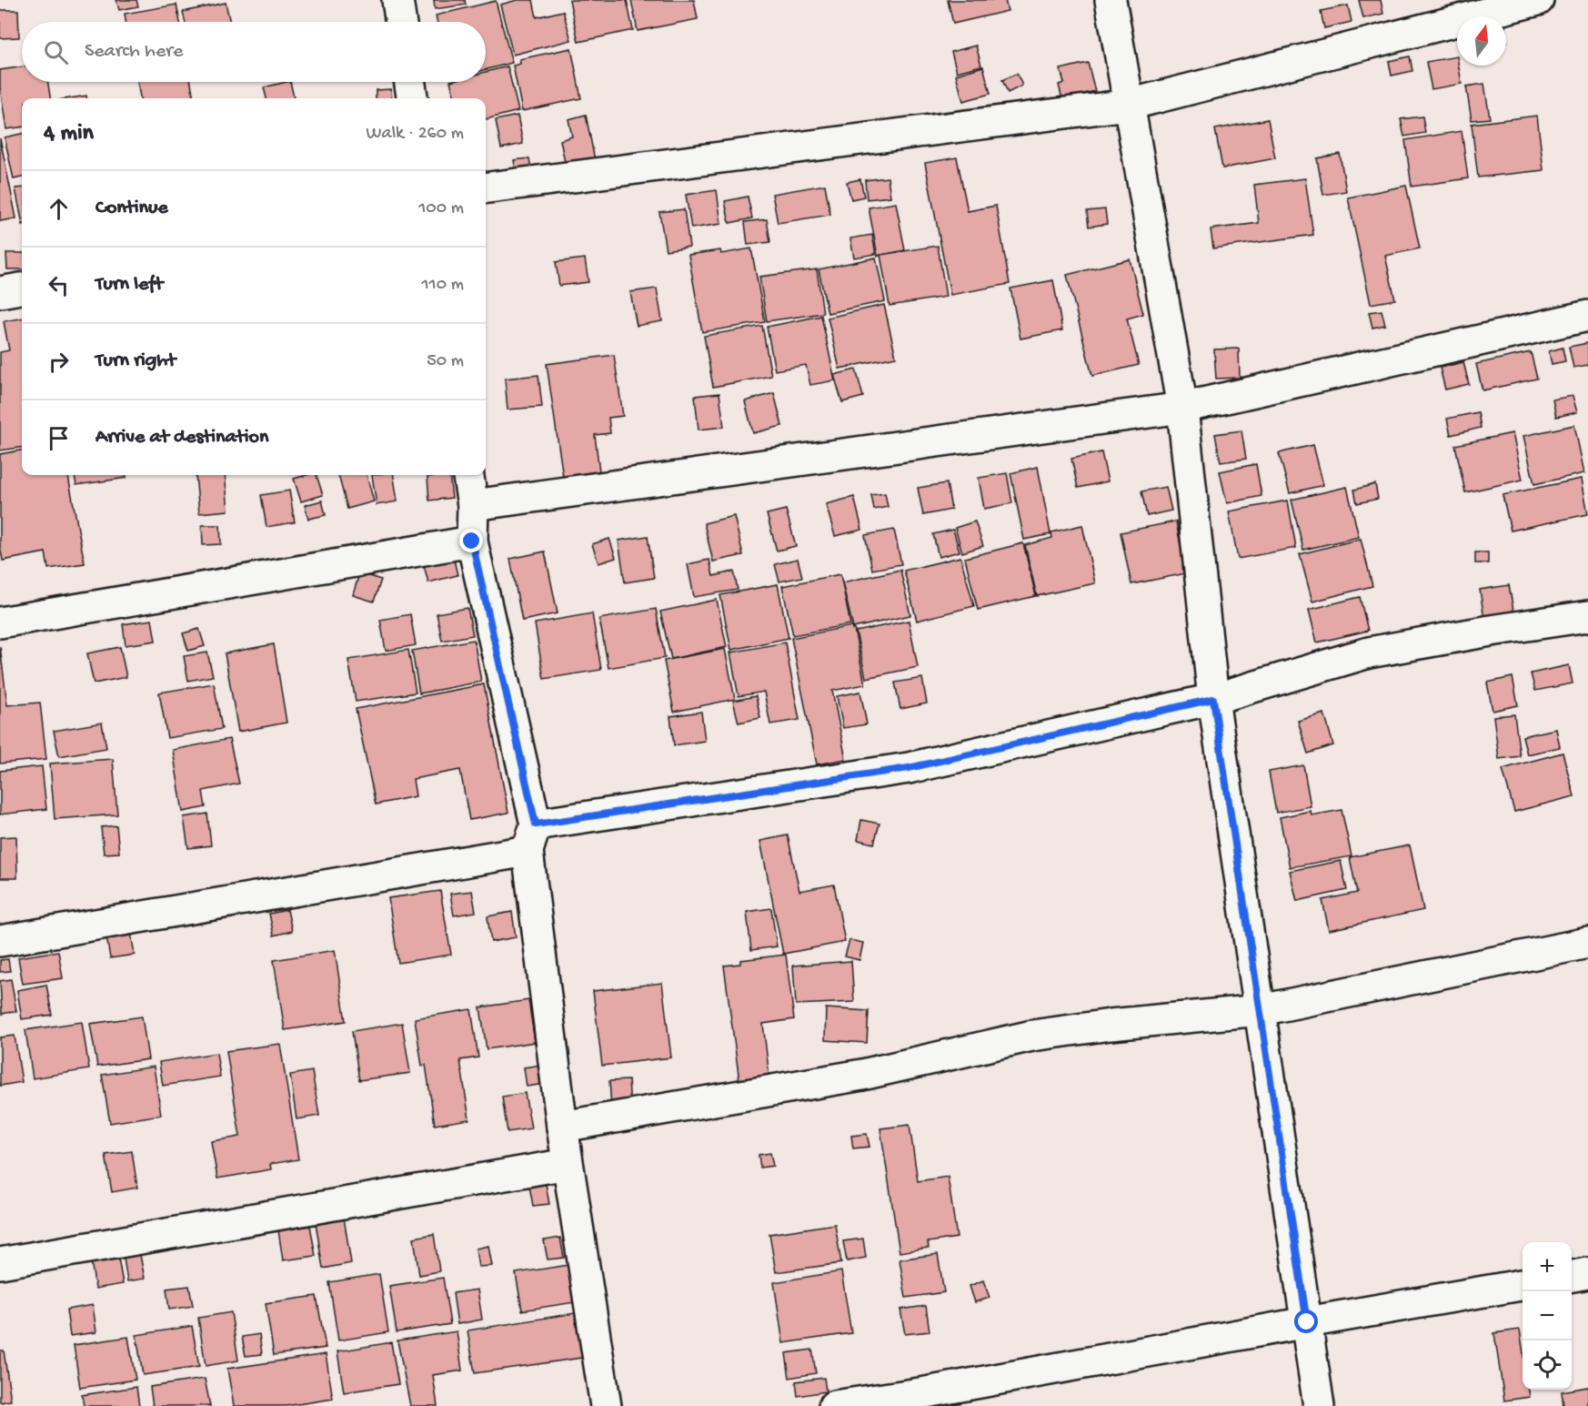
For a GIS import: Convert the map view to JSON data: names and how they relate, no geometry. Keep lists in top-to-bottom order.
{
  "north": "top",
  "page": {
    "search": "Search here",
    "heading": ["4 min", "Walk · 260 m"],
    "list": [
      ["Continue", "100 m"],
      ["Turn left", "110 m"],
      ["Turn right", "50 m"],
      "Arrive at destination"
    ],
    "map_buttons": ["+", "−"]
  }
}
